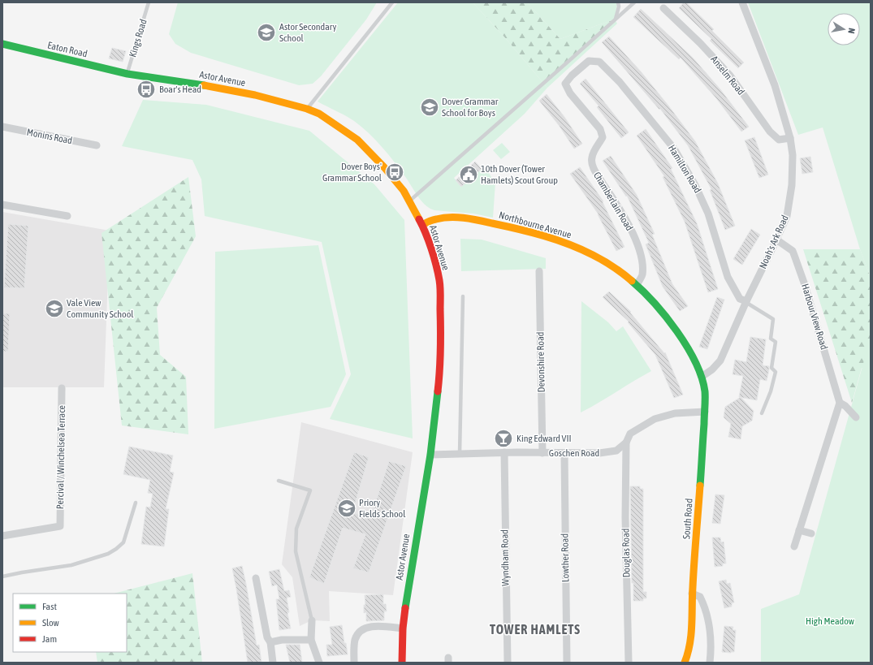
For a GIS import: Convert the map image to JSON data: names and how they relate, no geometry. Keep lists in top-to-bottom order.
{
  "streets": {
    "street": [
      "Eaton Road",
      "Anselm Road",
      "Astor Avenue",
      "Monins Road",
      "Hamilton Road",
      "Chamberlain Road",
      "Northbourne Avenue",
      "Noah's Ark Road",
      "Harbour View Road",
      "Devonshire Road",
      "Goschen Road",
      "Percival / Winchelsea Terrace",
      "South Road",
      "Douglas Road",
      "Wyndham Road",
      "Lowther Road"
    ],
    "lane": ["Kings Road"]
  },
  "crossings": [
    ["Kings Road", "Eaton Road"],
    ["Kings Road", "Astor Avenue"],
    ["Eaton Road", "Astor Avenue"],
    ["Anselm Road", "Noah's Ark Road"],
    ["Astor Avenue", "Northbourne Avenue"],
    ["Astor Avenue", "Goschen Road"],
    ["Hamilton Road", "Chamberlain Road"],
    ["Hamilton Road", "Noah's Ark Road"],
    ["Chamberlain Road", "Northbourne Avenue"],
    ["Northbourne Avenue", "Noah's Ark Road"],
    ["Northbourne Avenue", "South Road"],
    ["Noah's Ark Road", "Harbour View Road"],
    ["Noah's Ark Road", "South Road"],
    ["Devonshire Road", "Goschen Road"],
    ["Goschen Road", "South Road"],
    ["Goschen Road", "Douglas Road"],
    ["Goschen Road", "Wyndham Road"],
    ["Goschen Road", "Lowther Road"]
  ],
  "districts": ["TOWER HAMLETS"],
  "parks": ["High Meadow"],
  "places": {
    "school or university": [
      "Astor Secondary School",
      "Dover Grammar School for Boys",
      "Vale View Community School",
      "Priory Fields School"
    ],
    "bus stop": ["Boar's Head", "Dover Boys' Grammar School"],
    "public building": ["10th Dover (Tower Hamlets) Scout Group"],
    "bar": ["King Edward VII"]
  },
  "legend": ["Fast", "Slow", "Jam"],
  "north": "right"
}
